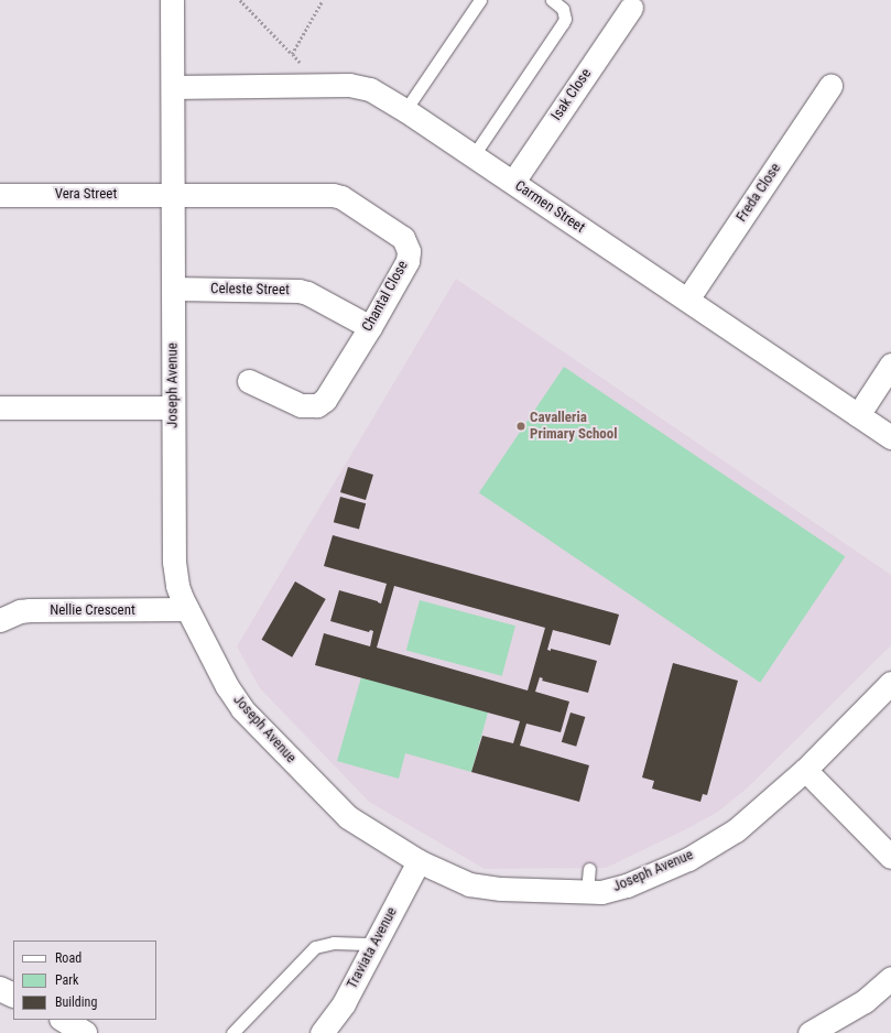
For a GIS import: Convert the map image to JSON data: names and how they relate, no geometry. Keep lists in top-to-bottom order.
{
  "streets": {
    "street": [
      "Isak Close",
      "Freda Close",
      "Vera Street",
      "Carmen Street",
      "Celeste Street",
      "Chantal Close",
      "Joseph Avenue",
      "Nellie Crescent",
      "Traviata Avenue"
    ]
  },
  "crossings": [
    ["Isak Close", "Carmen Street"],
    ["Freda Close", "Carmen Street"],
    ["Vera Street", "Chantal Close"],
    ["Vera Street", "Joseph Avenue"],
    ["Carmen Street", "Joseph Avenue"],
    ["Celeste Street", "Chantal Close"],
    ["Celeste Street", "Joseph Avenue"],
    ["Chantal Close", "Joseph Avenue"],
    ["Joseph Avenue", "Nellie Crescent"],
    ["Joseph Avenue", "Traviata Avenue"]
  ],
  "places": ["Cavalleria Primary School"],
  "legend": ["Road", "Park", "Building"]
}
